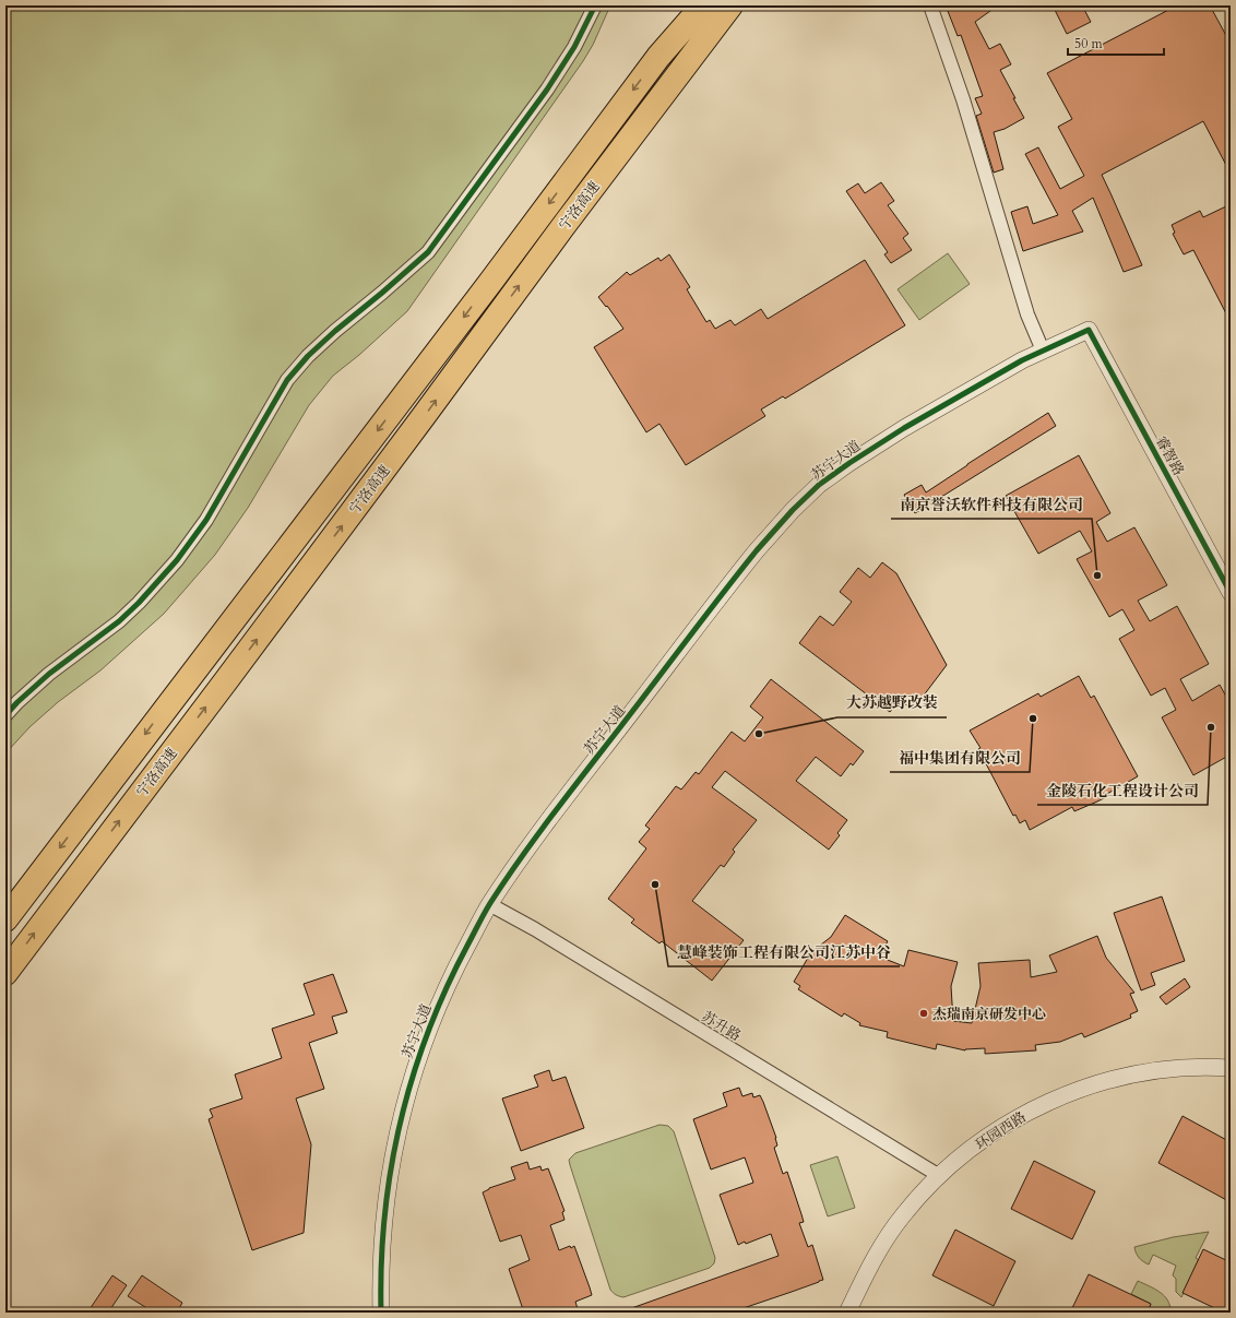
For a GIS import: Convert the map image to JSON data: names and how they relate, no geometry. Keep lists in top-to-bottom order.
{
  "streets": {
    "highway": ["宁洛高速"],
    "street": [
      "睿智路",
      "苏宁大道",
      "苏升路",
      "环园西路"
    ]
  },
  "crossings": [
    ["睿智路", "苏宁大道"],
    ["苏宁大道", "苏升路"],
    ["苏升路", "环园西路"]
  ],
  "places": [
    "南京誉沃软件科技有限公司",
    "福中集团有限公司",
    "金陵石化工程设计公司",
    "大苏越野改装",
    "慧峰装饰工程有限公司江苏中谷",
    "杰瑞南京研发中心"
  ],
  "scale_bar": "50 m"
}
